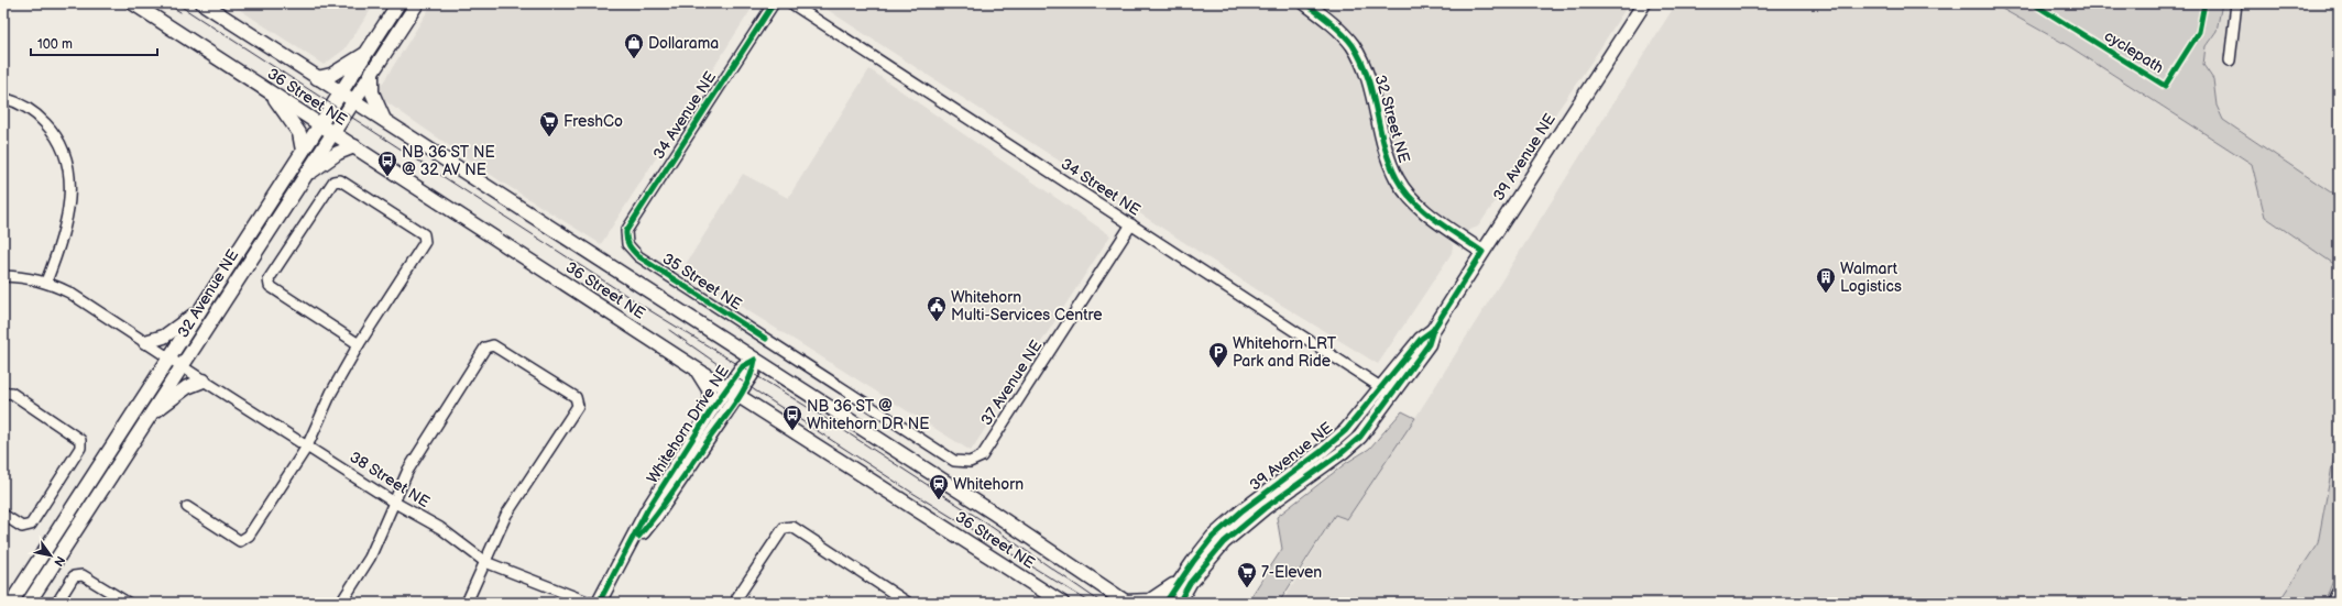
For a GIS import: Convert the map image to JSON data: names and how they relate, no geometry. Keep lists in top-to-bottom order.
{
  "streets": {
    "main road": [
      "36 Street NE",
      "32 Street NE",
      "39 Avenue NE",
      "32 Avenue NE",
      "Whitehorn Drive NE"
    ],
    "street": [
      "34 Avenue NE",
      "34 Street NE",
      "35 Street NE",
      "37 Avenue NE",
      "38 Street NE"
    ],
    "cycle path": ["cyclepath"]
  },
  "crossings": [
    ["36 Street NE", "32 Avenue NE"],
    ["36 Street NE", "Whitehorn Drive NE"],
    ["34 Avenue NE", "35 Street NE"],
    ["32 Street NE", "39 Avenue NE"],
    ["39 Avenue NE", "34 Street NE"],
    ["34 Street NE", "37 Avenue NE"],
    ["35 Street NE", "37 Avenue NE"],
    ["32 Avenue NE", "38 Street NE"]
  ],
  "places": {
    "shop": ["Dollarama"],
    "supermarket": ["FreshCo", "7-Eleven"],
    "bus stop": ["NB 36 ST NE @ 32 AV NE", "NB 36 ST @ Whitehorn DR NE"],
    "building": ["Walmart Logistics"],
    "public building": ["Whitehorn Multi-Services Centre"],
    "parking": ["Whitehorn LRT Park and Ride"],
    "station": ["Whitehorn"]
  },
  "scale_bar": "100 m",
  "north": "bottom right"
}
